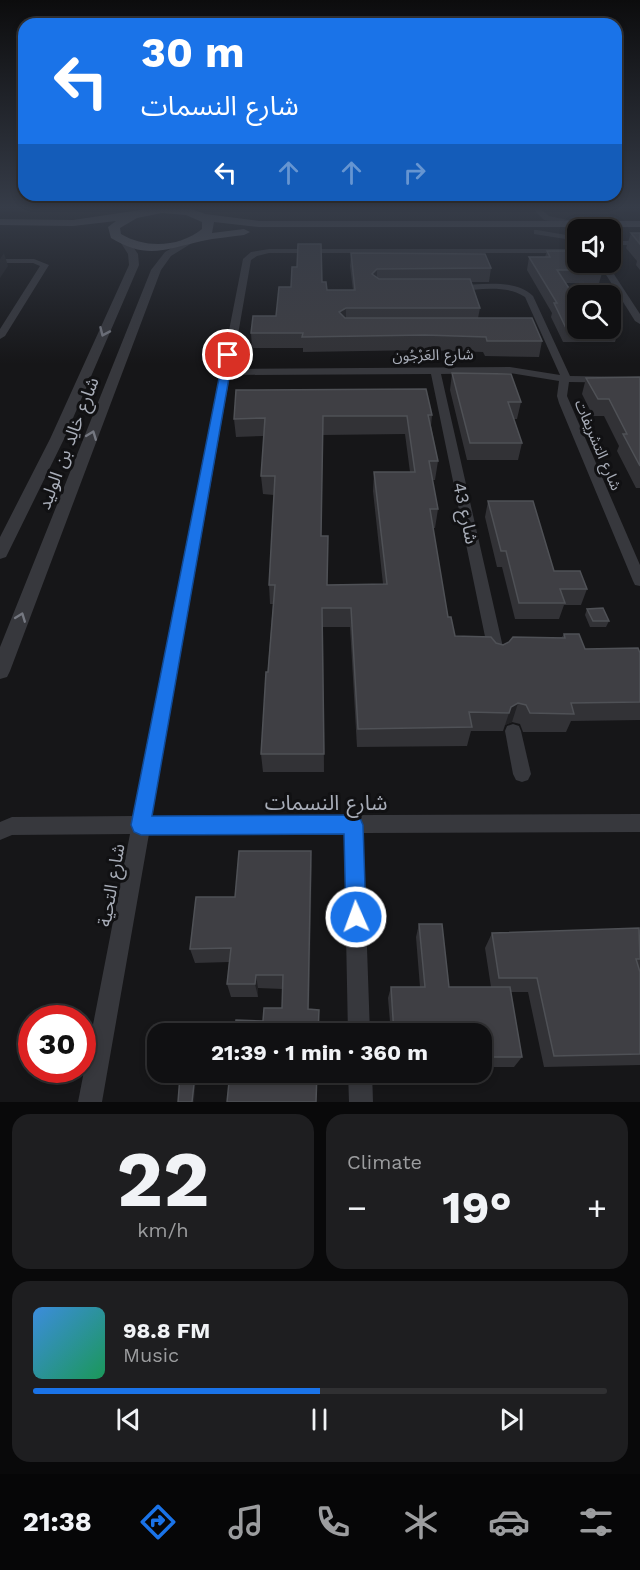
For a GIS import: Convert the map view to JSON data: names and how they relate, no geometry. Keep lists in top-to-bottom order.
{
  "streets": {
    "street": [
      "شارع العَرْجُون",
      "شارع خالِد بن الوليد",
      "شارع التشريفات",
      "شارع 43",
      "شارع النسمات",
      "شارع التحية"
    ]
  },
  "crossings": [
    ["شارع العَرْجُون", "شارع التشريفات"],
    ["شارع العَرْجُون", "شارع 43"],
    ["شارع العَرْجُون", "شارع التحية"],
    ["شارع النسمات", "شارع التحية"]
  ],
  "page": {
    "turn": ["30 m", "شارع النسمات"],
    "limit": "30",
    "trip": "21:39 · 1 min · 360 m",
    "tile": [
      ["22", "km/h"],
      "Climate"
    ],
    "heat": ["−", "19°", "+"],
    "song": ["98.8 FM", "Music"],
    "tabs": "21:38"
  }
}
